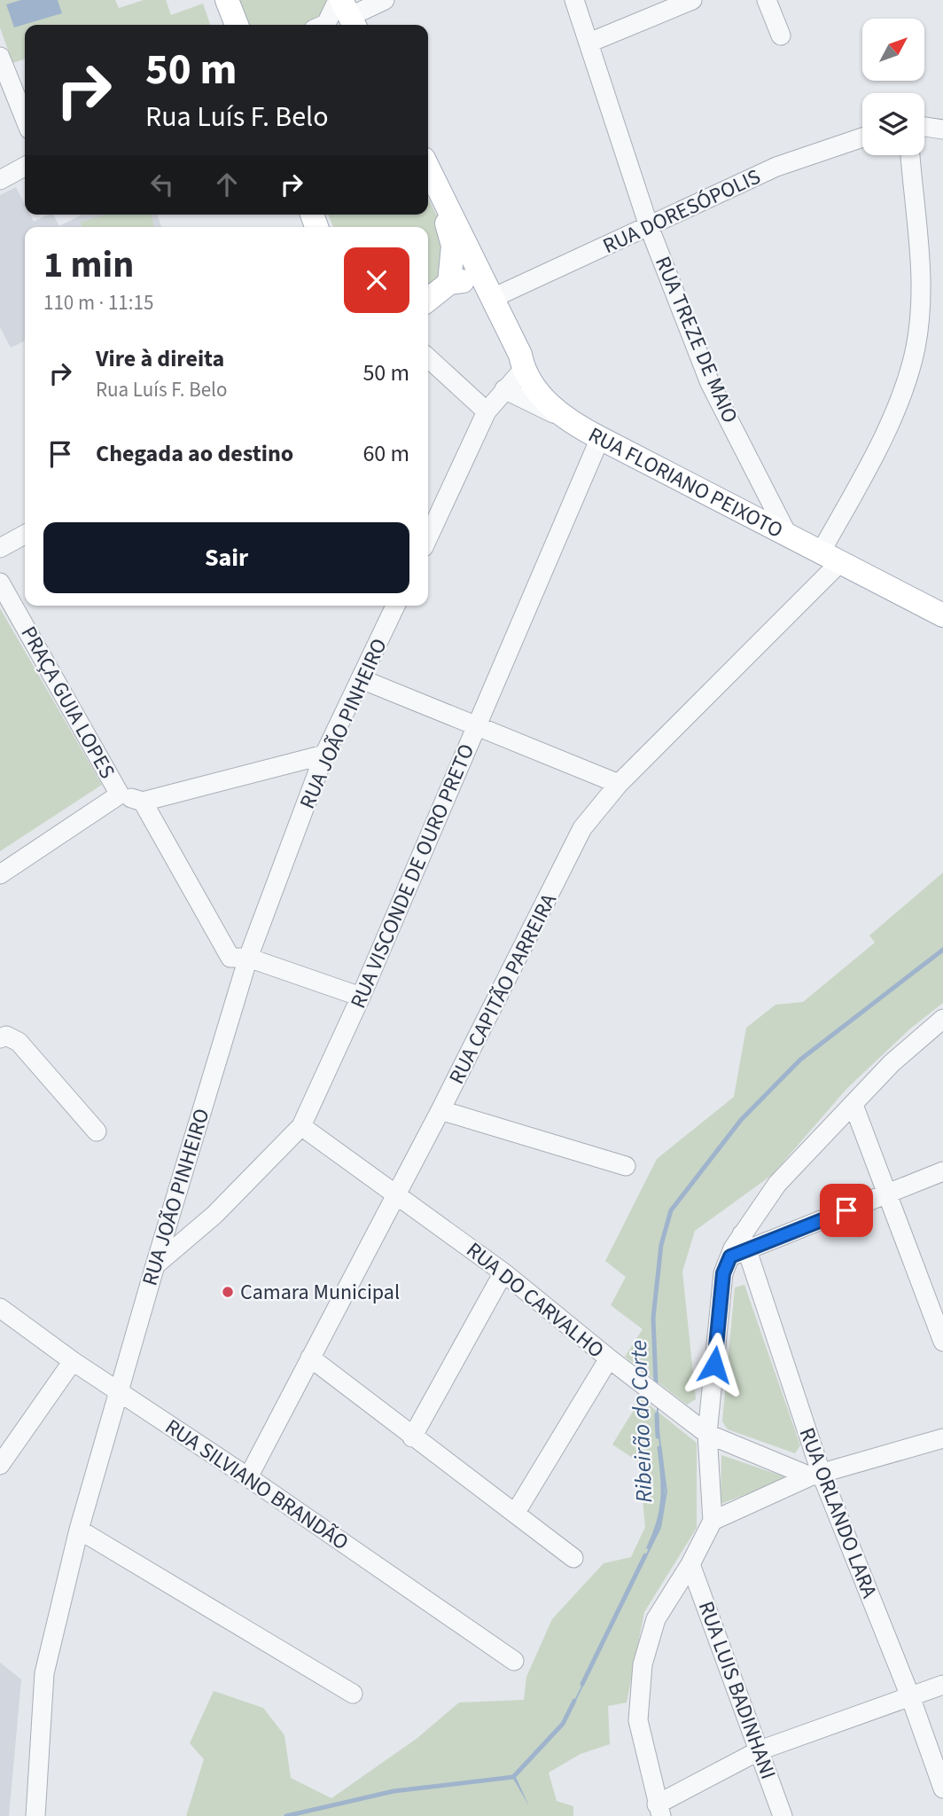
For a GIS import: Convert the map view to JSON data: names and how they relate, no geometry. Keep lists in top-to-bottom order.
{
  "streets": {
    "main road": ["RUA FLORIANO PEIXOTO"],
    "street": [
      "RUA DORESÓPOLIS",
      "RUA TREZE DE MAIO",
      "PRAÇA GUIA LOPES",
      "RUA JOÃO PINHEIRO",
      "RUA VISCONDE DE OURO PRETO",
      "RUA CAPITÃO PARREIRA",
      "RUA DO CARVALHO",
      "RUA SILVIANO BRANDÃO",
      "RUA ORLANDO LARA",
      "RUA LUIS BADINHANI"
    ]
  },
  "crossings": [
    ["RUA DORESÓPOLIS", "RUA TREZE DE MAIO"],
    ["RUA DORESÓPOLIS", "RUA FLORIANO PEIXOTO"],
    ["RUA TREZE DE MAIO", "RUA FLORIANO PEIXOTO"],
    ["RUA FLORIANO PEIXOTO", "RUA VISCONDE DE OURO PRETO"],
    ["RUA FLORIANO PEIXOTO", "RUA CAPITÃO PARREIRA"],
    ["RUA JOÃO PINHEIRO", "RUA VISCONDE DE OURO PRETO"],
    ["RUA JOÃO PINHEIRO", "RUA SILVIANO BRANDÃO"],
    ["RUA VISCONDE DE OURO PRETO", "RUA DO CARVALHO"],
    ["RUA CAPITÃO PARREIRA", "RUA DO CARVALHO"],
    ["RUA CAPITÃO PARREIRA", "RUA SILVIANO BRANDÃO"],
    ["RUA DO CARVALHO", "RUA ORLANDO LARA"]
  ],
  "water": ["Ribeirão do Corte"],
  "places": ["Camara Municipal"],
  "north": "top right",
  "page": {
    "turn": ["50 m", "Rua Luís F. Belo"],
    "heading": ["1 min", "110 m · 11:15"],
    "list": [
      {
        "name": "Vire à direita",
        "note": "Rua Luís F. Belo",
        "value": "50 m"
      },
      {
        "name": "Chegada ao destino",
        "value": "60 m"
      }
    ],
    "buttons": "Sair"
  }
}
